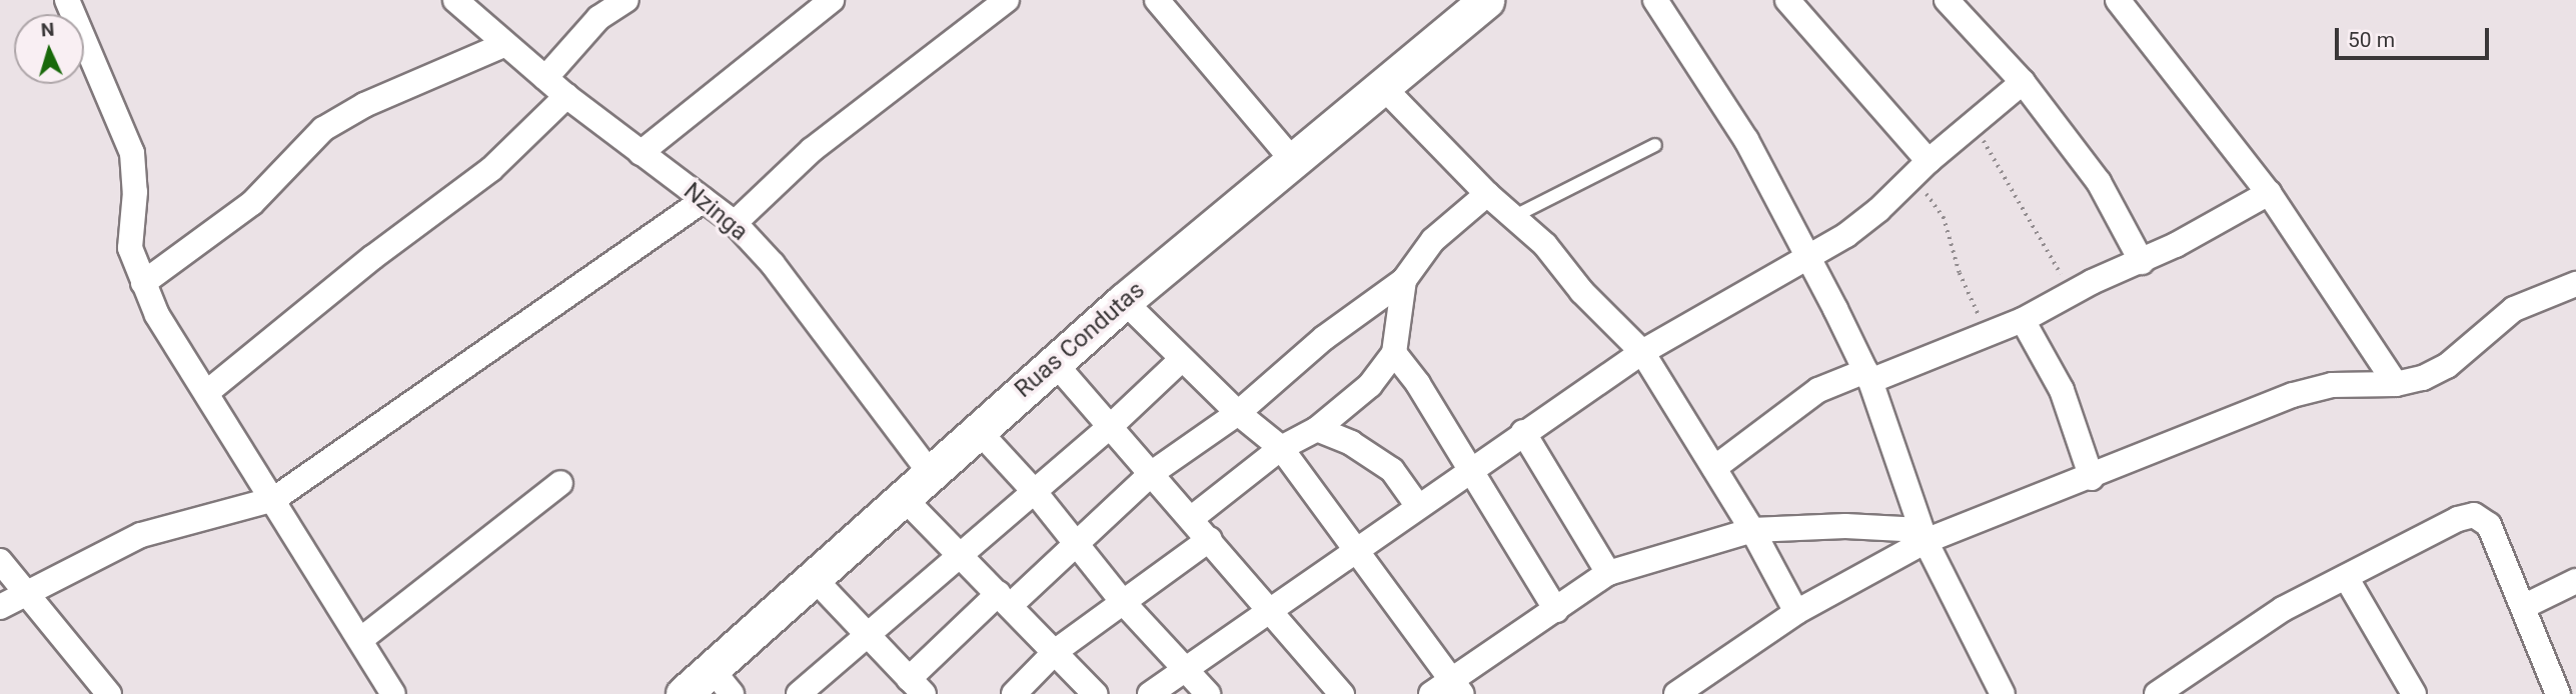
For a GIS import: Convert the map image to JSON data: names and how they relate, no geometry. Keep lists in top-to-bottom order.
{
  "streets": {
    "street": ["Nzinga", "Ruas Condutas"]
  },
  "crossings": [
    ["Nzinga", "Ruas Condutas"]
  ],
  "scale_bar": "50 m",
  "north": "top"
}
